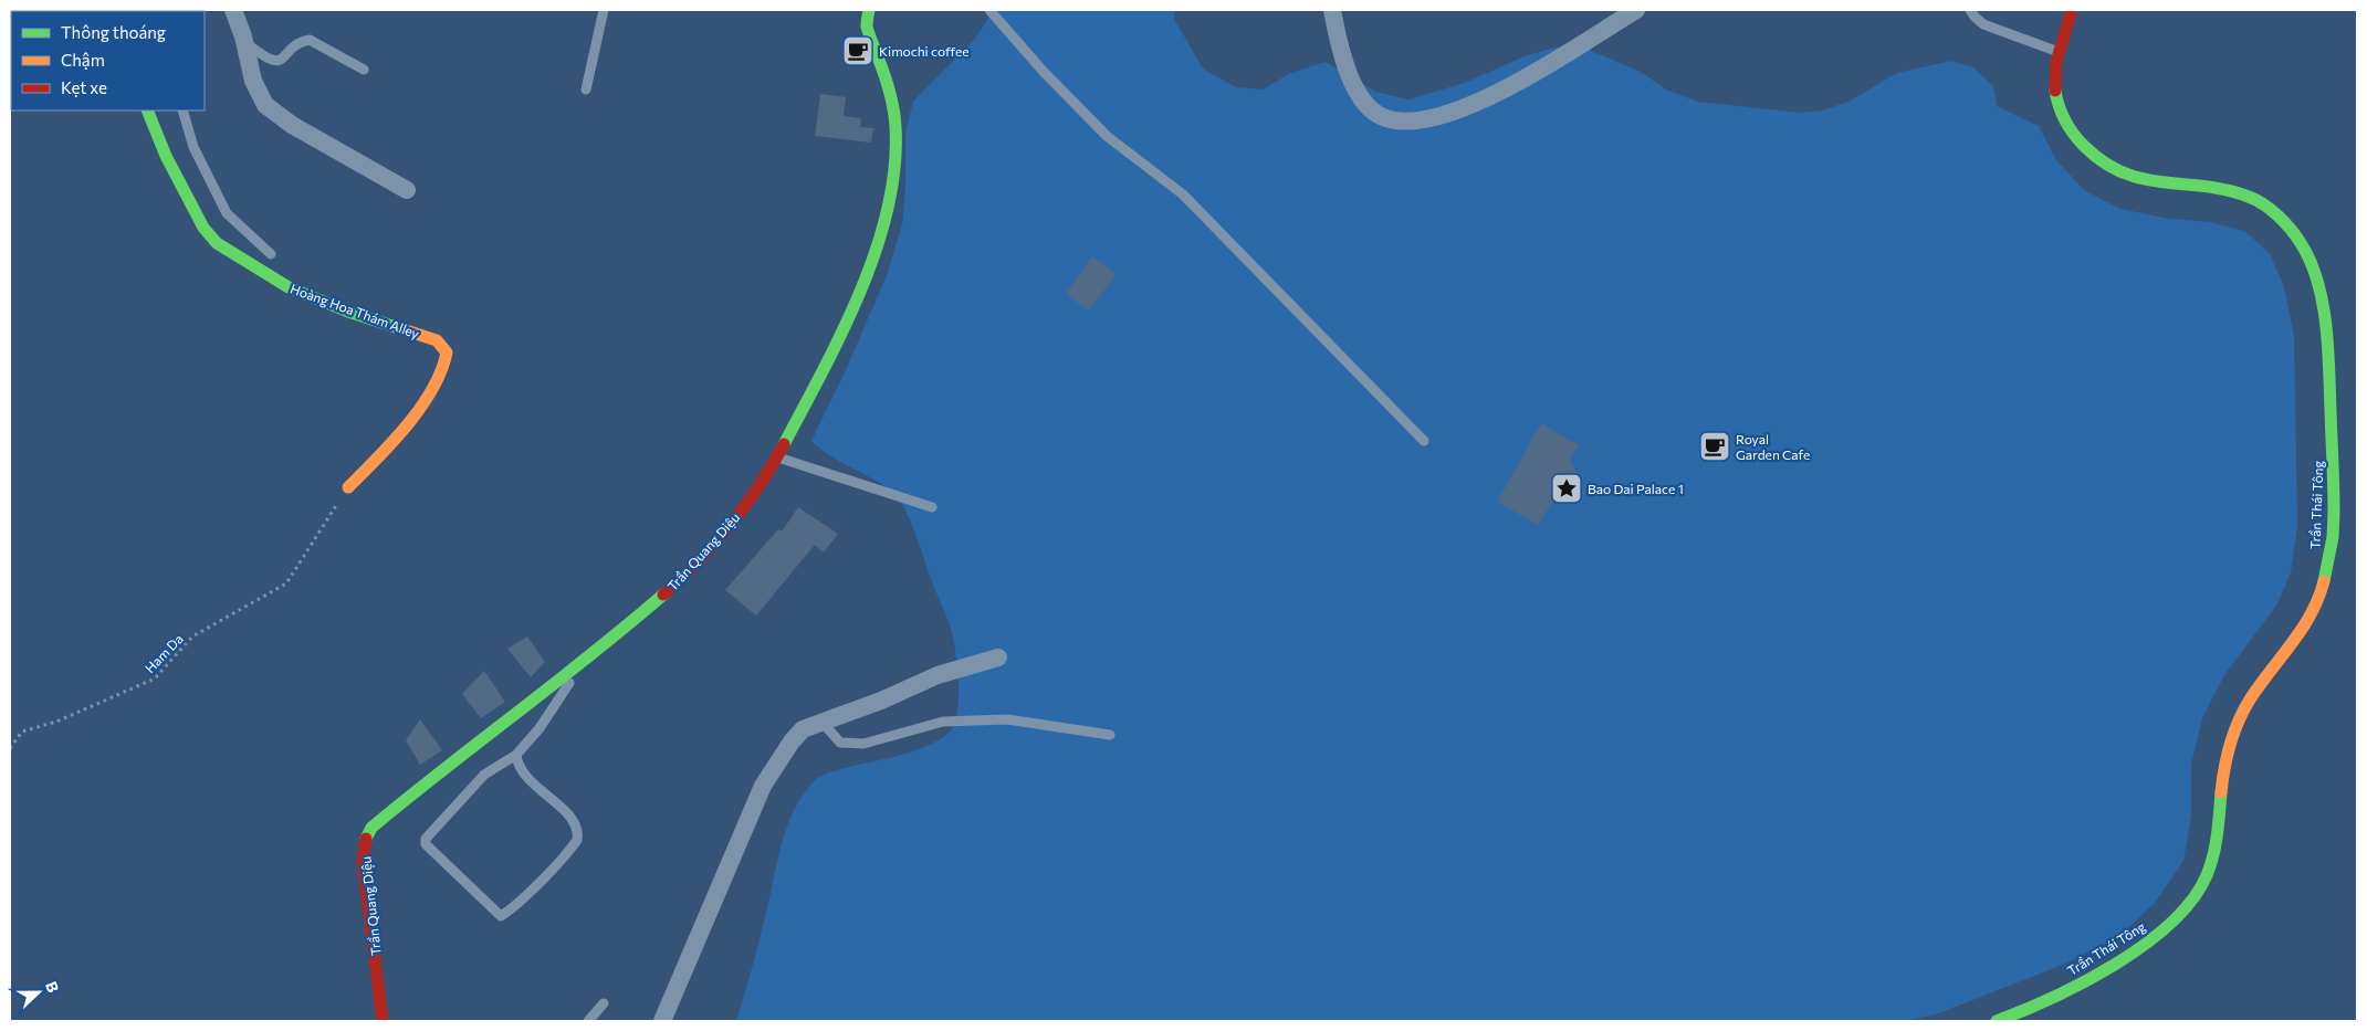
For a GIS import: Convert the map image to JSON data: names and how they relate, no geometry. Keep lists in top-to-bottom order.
{
  "streets": {
    "street": ["Hoàng Hoa Thám Alley", "Trần Thái Tông", "Trần Quang Diệu"],
    "path": ["Ham Da"]
  },
  "crossings": [
    ["Hoàng Hoa Thám Alley", "Ham Da"]
  ],
  "places": {
    "cafe": ["Kimochi coffee", "Royal Garden Cafe"],
    "place": ["Bao Dai Palace 1"]
  },
  "legend": ["Thông thoáng", "Chậm", "Kẹt xe"],
  "north": "right"
}
